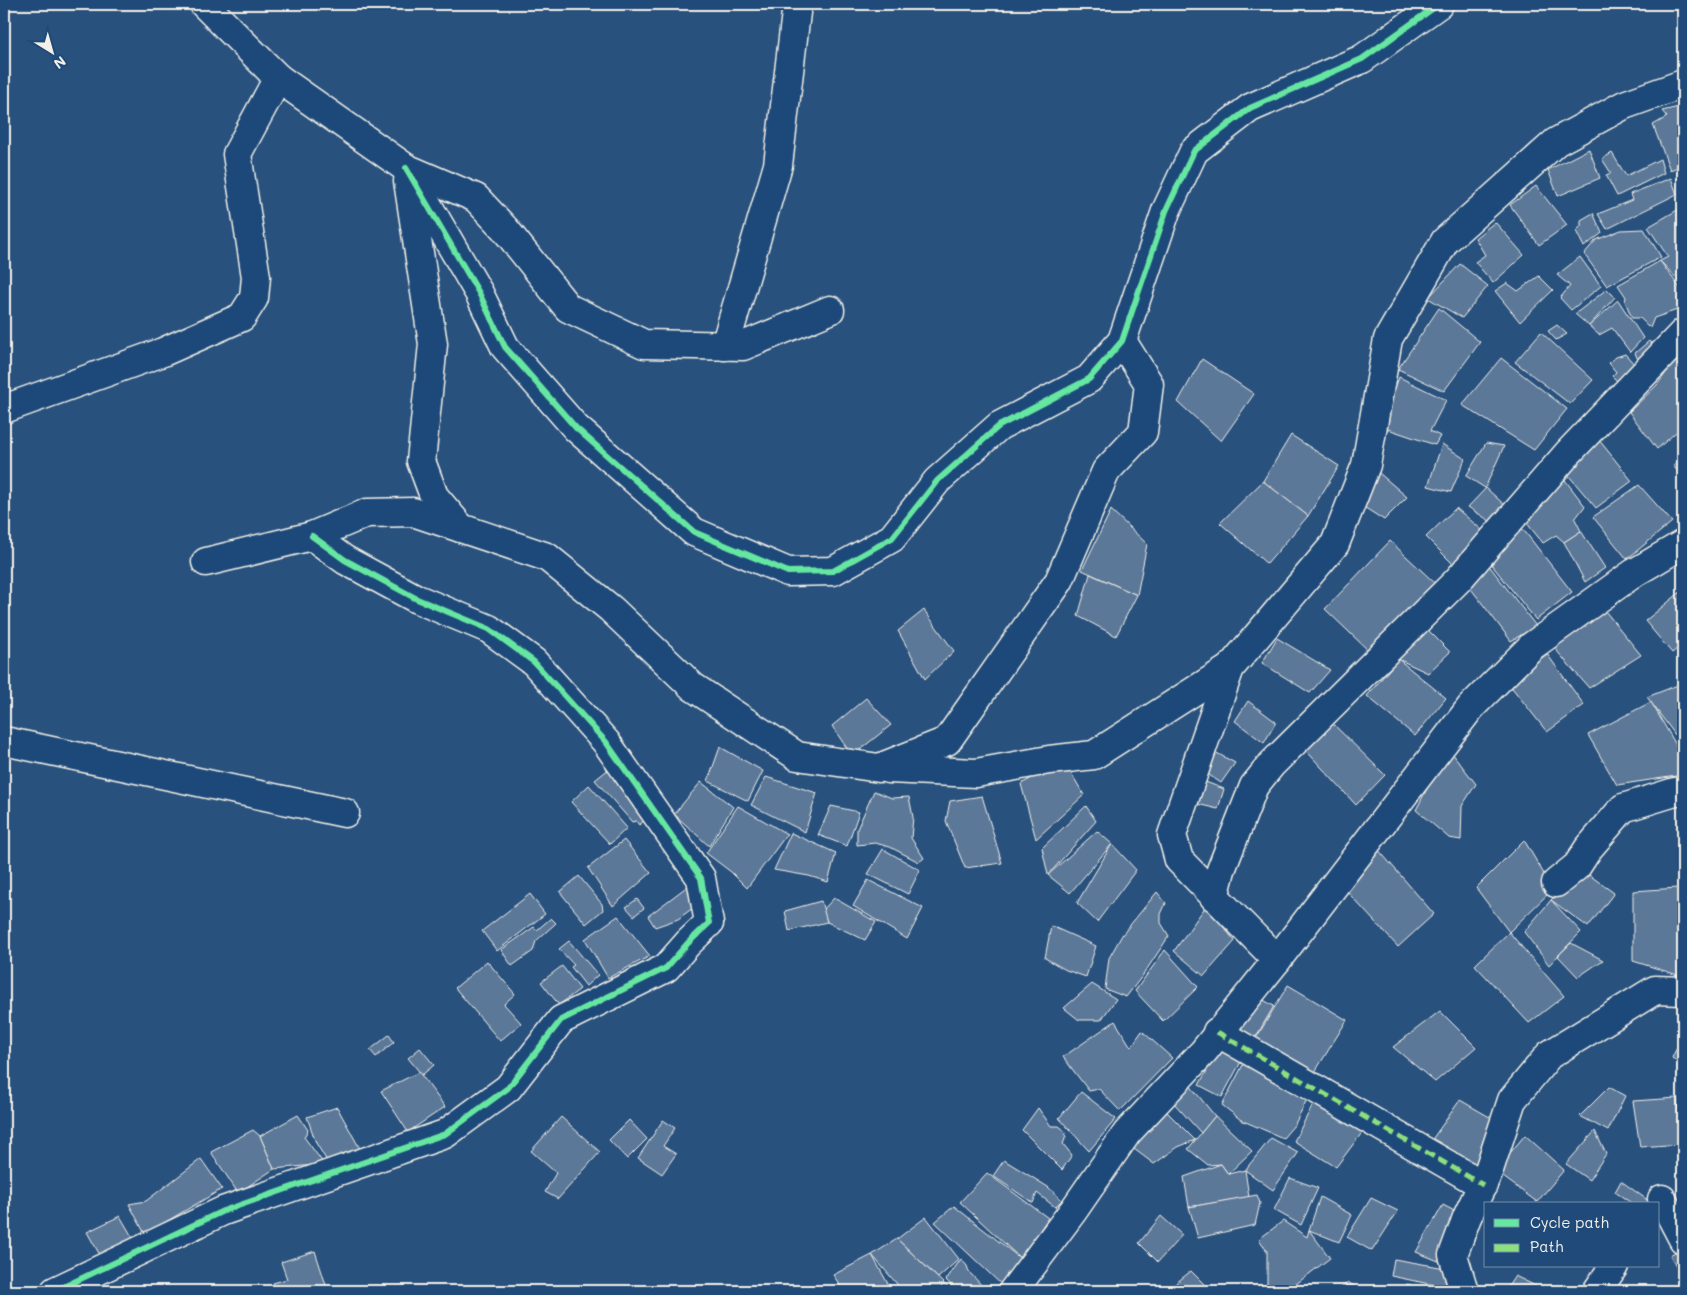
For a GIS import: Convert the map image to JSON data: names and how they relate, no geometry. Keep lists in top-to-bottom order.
{
  "legend": ["Cycle path", "Path"],
  "north": "bottom right"
}
